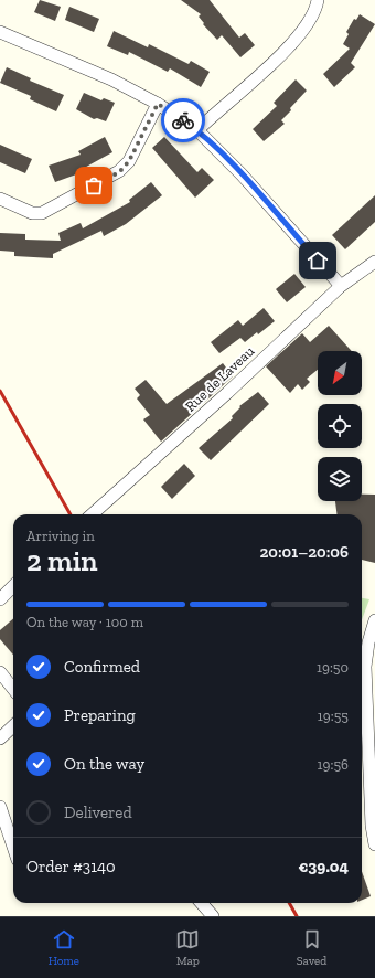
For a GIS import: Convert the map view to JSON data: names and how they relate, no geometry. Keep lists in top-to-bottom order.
{
  "streets": {
    "street": ["Rue de Laveau"]
  },
  "north": "bottom left",
  "page": {
    "heading": ["2 min", "Arriving in", "20:01–20:06"],
    "panel": ["Order #3140", "€39.04"],
    "bar": "On the way · 100 m",
    "list": [
      ["Confirmed", "19:50"],
      ["Preparing", "19:55"],
      ["On the way", "19:56"],
      "Delivered"
    ],
    "tabs": ["Home", "Map", "Saved"]
  }
}
